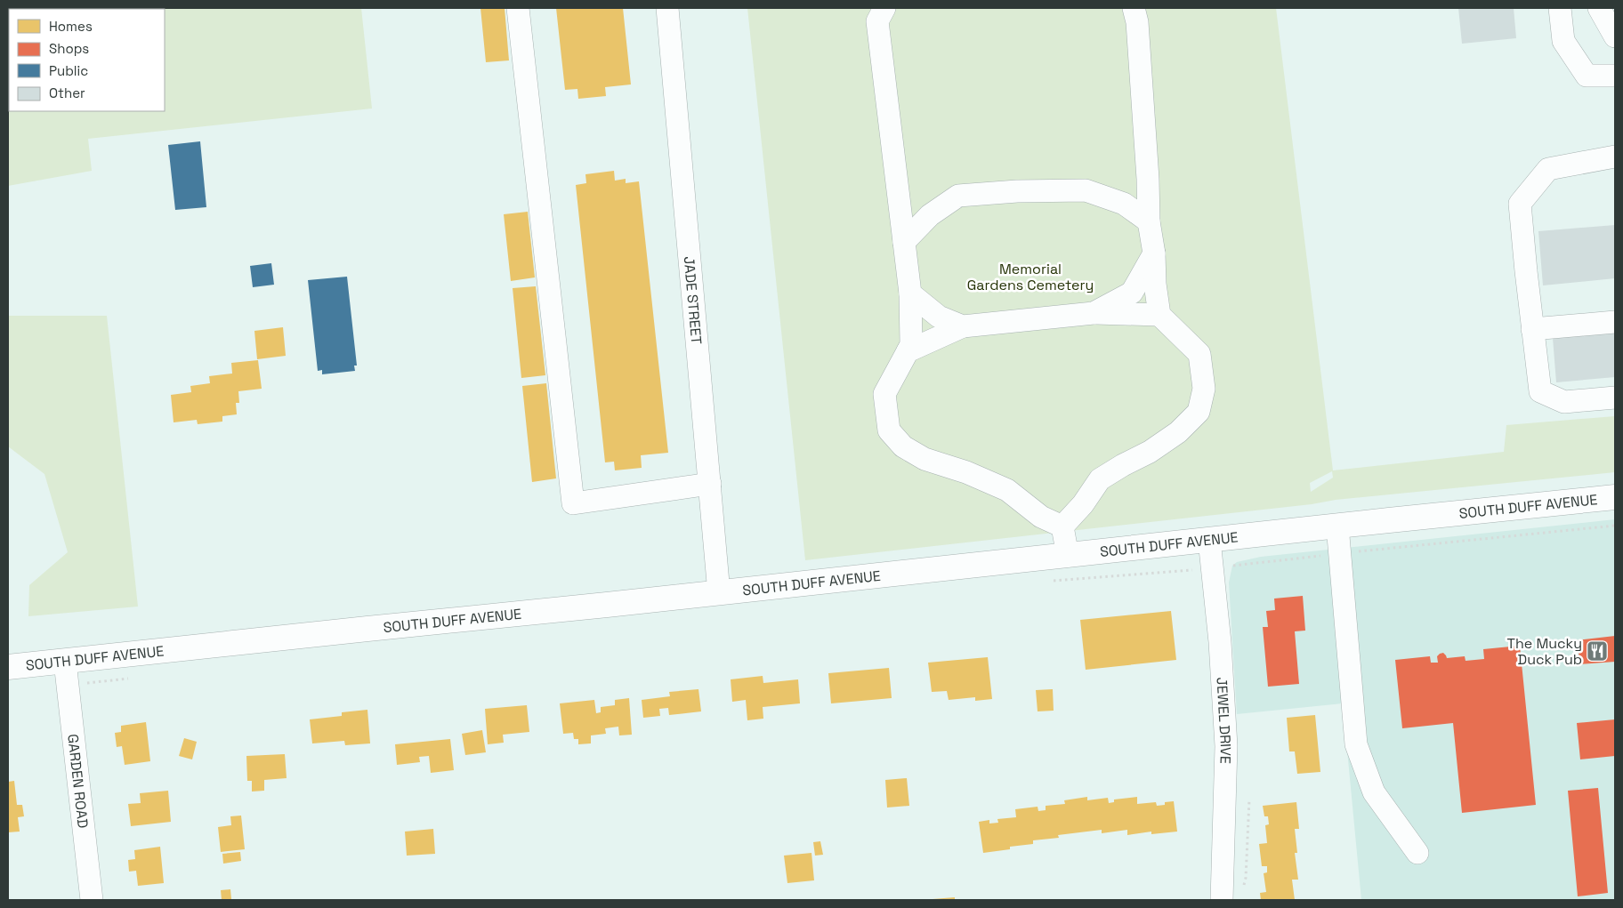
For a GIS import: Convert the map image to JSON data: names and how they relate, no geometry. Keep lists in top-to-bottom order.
{
  "streets": {
    "main road": ["SOUTH DUFF AVENUE"],
    "street": ["JADE STREET", "JEWEL DRIVE", "GARDEN ROAD"]
  },
  "crossings": [
    ["JADE STREET", "SOUTH DUFF AVENUE"],
    ["SOUTH DUFF AVENUE", "JEWEL DRIVE"],
    ["SOUTH DUFF AVENUE", "GARDEN ROAD"]
  ],
  "parks": ["Memorial Gardens Cemetery"],
  "places": {
    "restaurant": ["The Mucky Duck Pub"]
  },
  "legend": [
    "Homes",
    "Shops",
    "Public",
    "Other"
  ]
}
